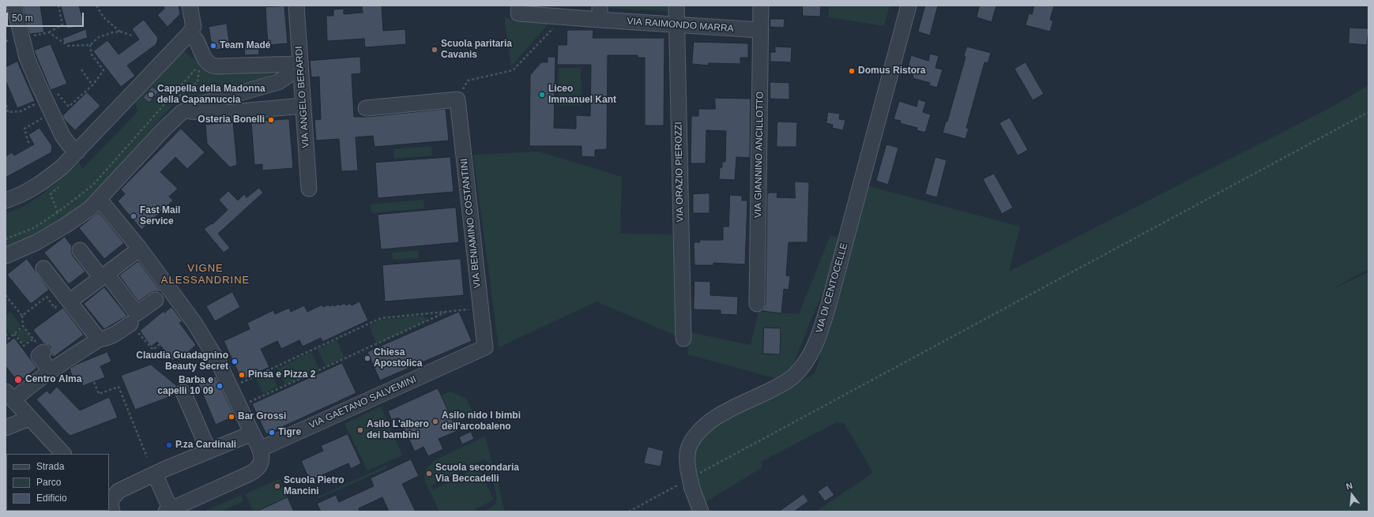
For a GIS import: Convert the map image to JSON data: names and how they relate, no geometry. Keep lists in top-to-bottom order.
{
  "streets": {
    "street": [
      "VIA RAIMONDO MARRA",
      "VIA ANGELO BERARDI",
      "VIA GIANNINO ANCILLOTTO",
      "VIA ORAZIO PIEROZZI",
      "VIA BENIAMINO COSTANTINI",
      "VIA DI CENTOCELLE",
      "VIA GAETANO SALVEMINI"
    ]
  },
  "crossings": [
    ["VIA RAIMONDO MARRA", "VIA GIANNINO ANCILLOTTO"],
    ["VIA RAIMONDO MARRA", "VIA ORAZIO PIEROZZI"],
    ["VIA BENIAMINO COSTANTINI", "VIA GAETANO SALVEMINI"]
  ],
  "districts": ["VIGNE ALESSANDRINE"],
  "places": [
    "Team Madé",
    "Scuola paritaria Cavanis",
    "Domus Ristora",
    "Cappella della Madonna della Capannuccia",
    "Liceo Immanuel Kant",
    "Osteria Bonelli",
    "Fast Mail Service",
    "Chiesa Apostolica",
    "Claudia Guadagnino Beauty Secret",
    "Pinsa e Pizza 2",
    "Centro Alma",
    "Barba e capelli 10 09",
    "Bar Grossi",
    "Asilo nido I bimbi dell'arcobaleno",
    "Asilo L'albero dei bambini",
    "Tigre",
    "P.za Cardinali",
    "Scuola secondaria Via Beccadelli",
    "Scuola Pietro Mancini"
  ],
  "legend": ["Strada", "Parco", "Edificio"],
  "scale_bar": "50 m",
  "north": "top"
}
